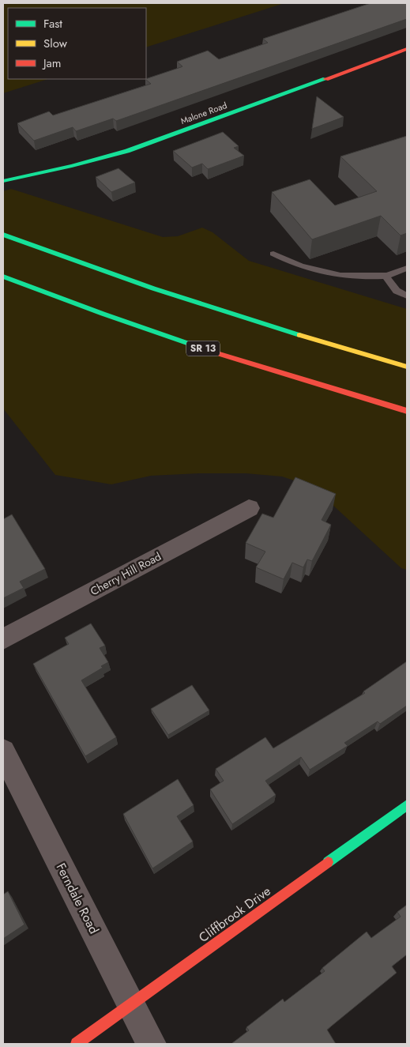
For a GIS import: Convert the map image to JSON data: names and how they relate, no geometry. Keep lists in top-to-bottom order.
{
  "streets": {
    "main road": ["Malone Road", "SR 13", "Cliffbrook Drive"],
    "street": ["Cherry Hill Road", "Ferndale Road"]
  },
  "crossings": [
    ["Ferndale Road", "Cliffbrook Drive"]
  ],
  "legend": ["Fast", "Slow", "Jam"]
}
